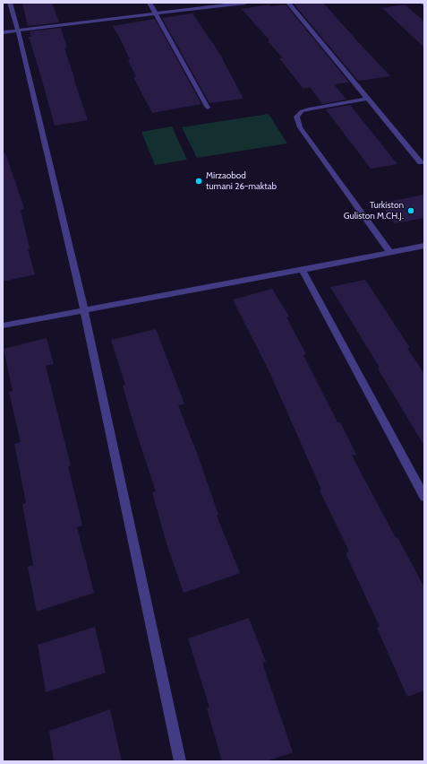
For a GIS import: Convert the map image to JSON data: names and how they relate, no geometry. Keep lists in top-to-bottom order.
{
  "places": ["Mirzaobod tumani 26-maktab", "Turkiston Guliston M.CH.J."]
}
